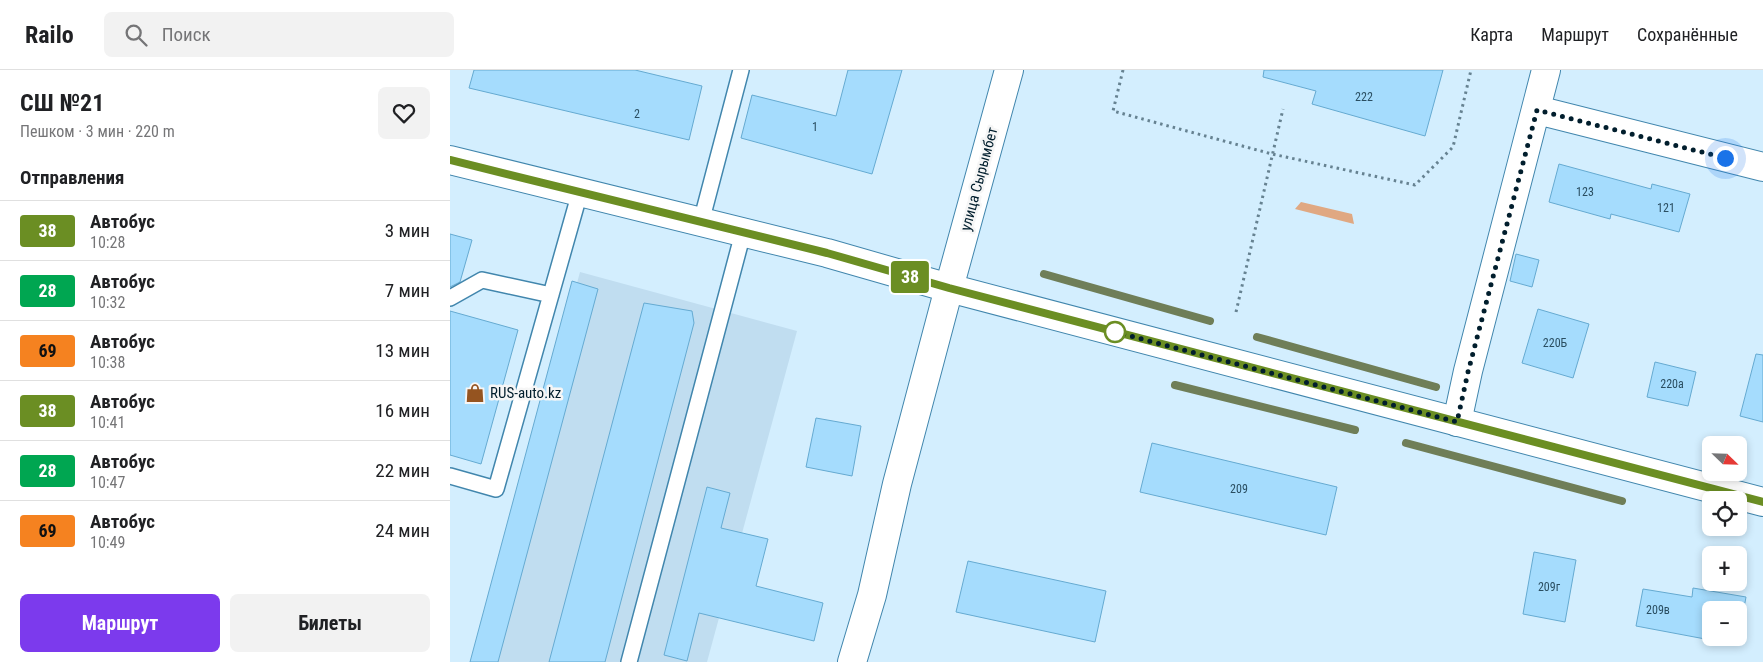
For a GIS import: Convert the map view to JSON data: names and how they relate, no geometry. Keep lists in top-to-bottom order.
{
  "streets": {
    "main road": ["улица Сырымбет"]
  },
  "places": {
    "shop": ["RUS-auto.kz"]
  },
  "lines": ["bus line 38"],
  "house_numbers": [
    "222",
    "2",
    "1",
    "123",
    "121",
    "220Б",
    "220а",
    "209",
    "209г",
    "209в"
  ],
  "north": "bottom right",
  "page": {
    "header": "Railo",
    "search": "Поиск",
    "nav": ["Карта", "Маршрут", "Сохранённые"],
    "heading": [
      ["СШ №21", "Пешком · 3 мин · 220 m"],
      "Отправления"
    ],
    "on_map": "38",
    "list": [
      {
        "mark": "38",
        "name": "Автобус",
        "note": "10:28",
        "value": "3 мин"
      },
      {
        "mark": "28",
        "name": "Автобус",
        "note": "10:32",
        "value": "7 мин"
      },
      {
        "mark": "69",
        "name": "Автобус",
        "note": "10:38",
        "value": "13 мин"
      },
      {
        "mark": "38",
        "name": "Автобус",
        "note": "10:41",
        "value": "16 мин"
      },
      {
        "mark": "28",
        "name": "Автобус",
        "note": "10:47",
        "value": "22 мин"
      },
      {
        "mark": "69",
        "name": "Автобус",
        "note": "10:49",
        "value": "24 мин"
      }
    ],
    "map_buttons": ["+", "−"],
    "buttons": ["Маршрут", "Билеты"]
  }
}
